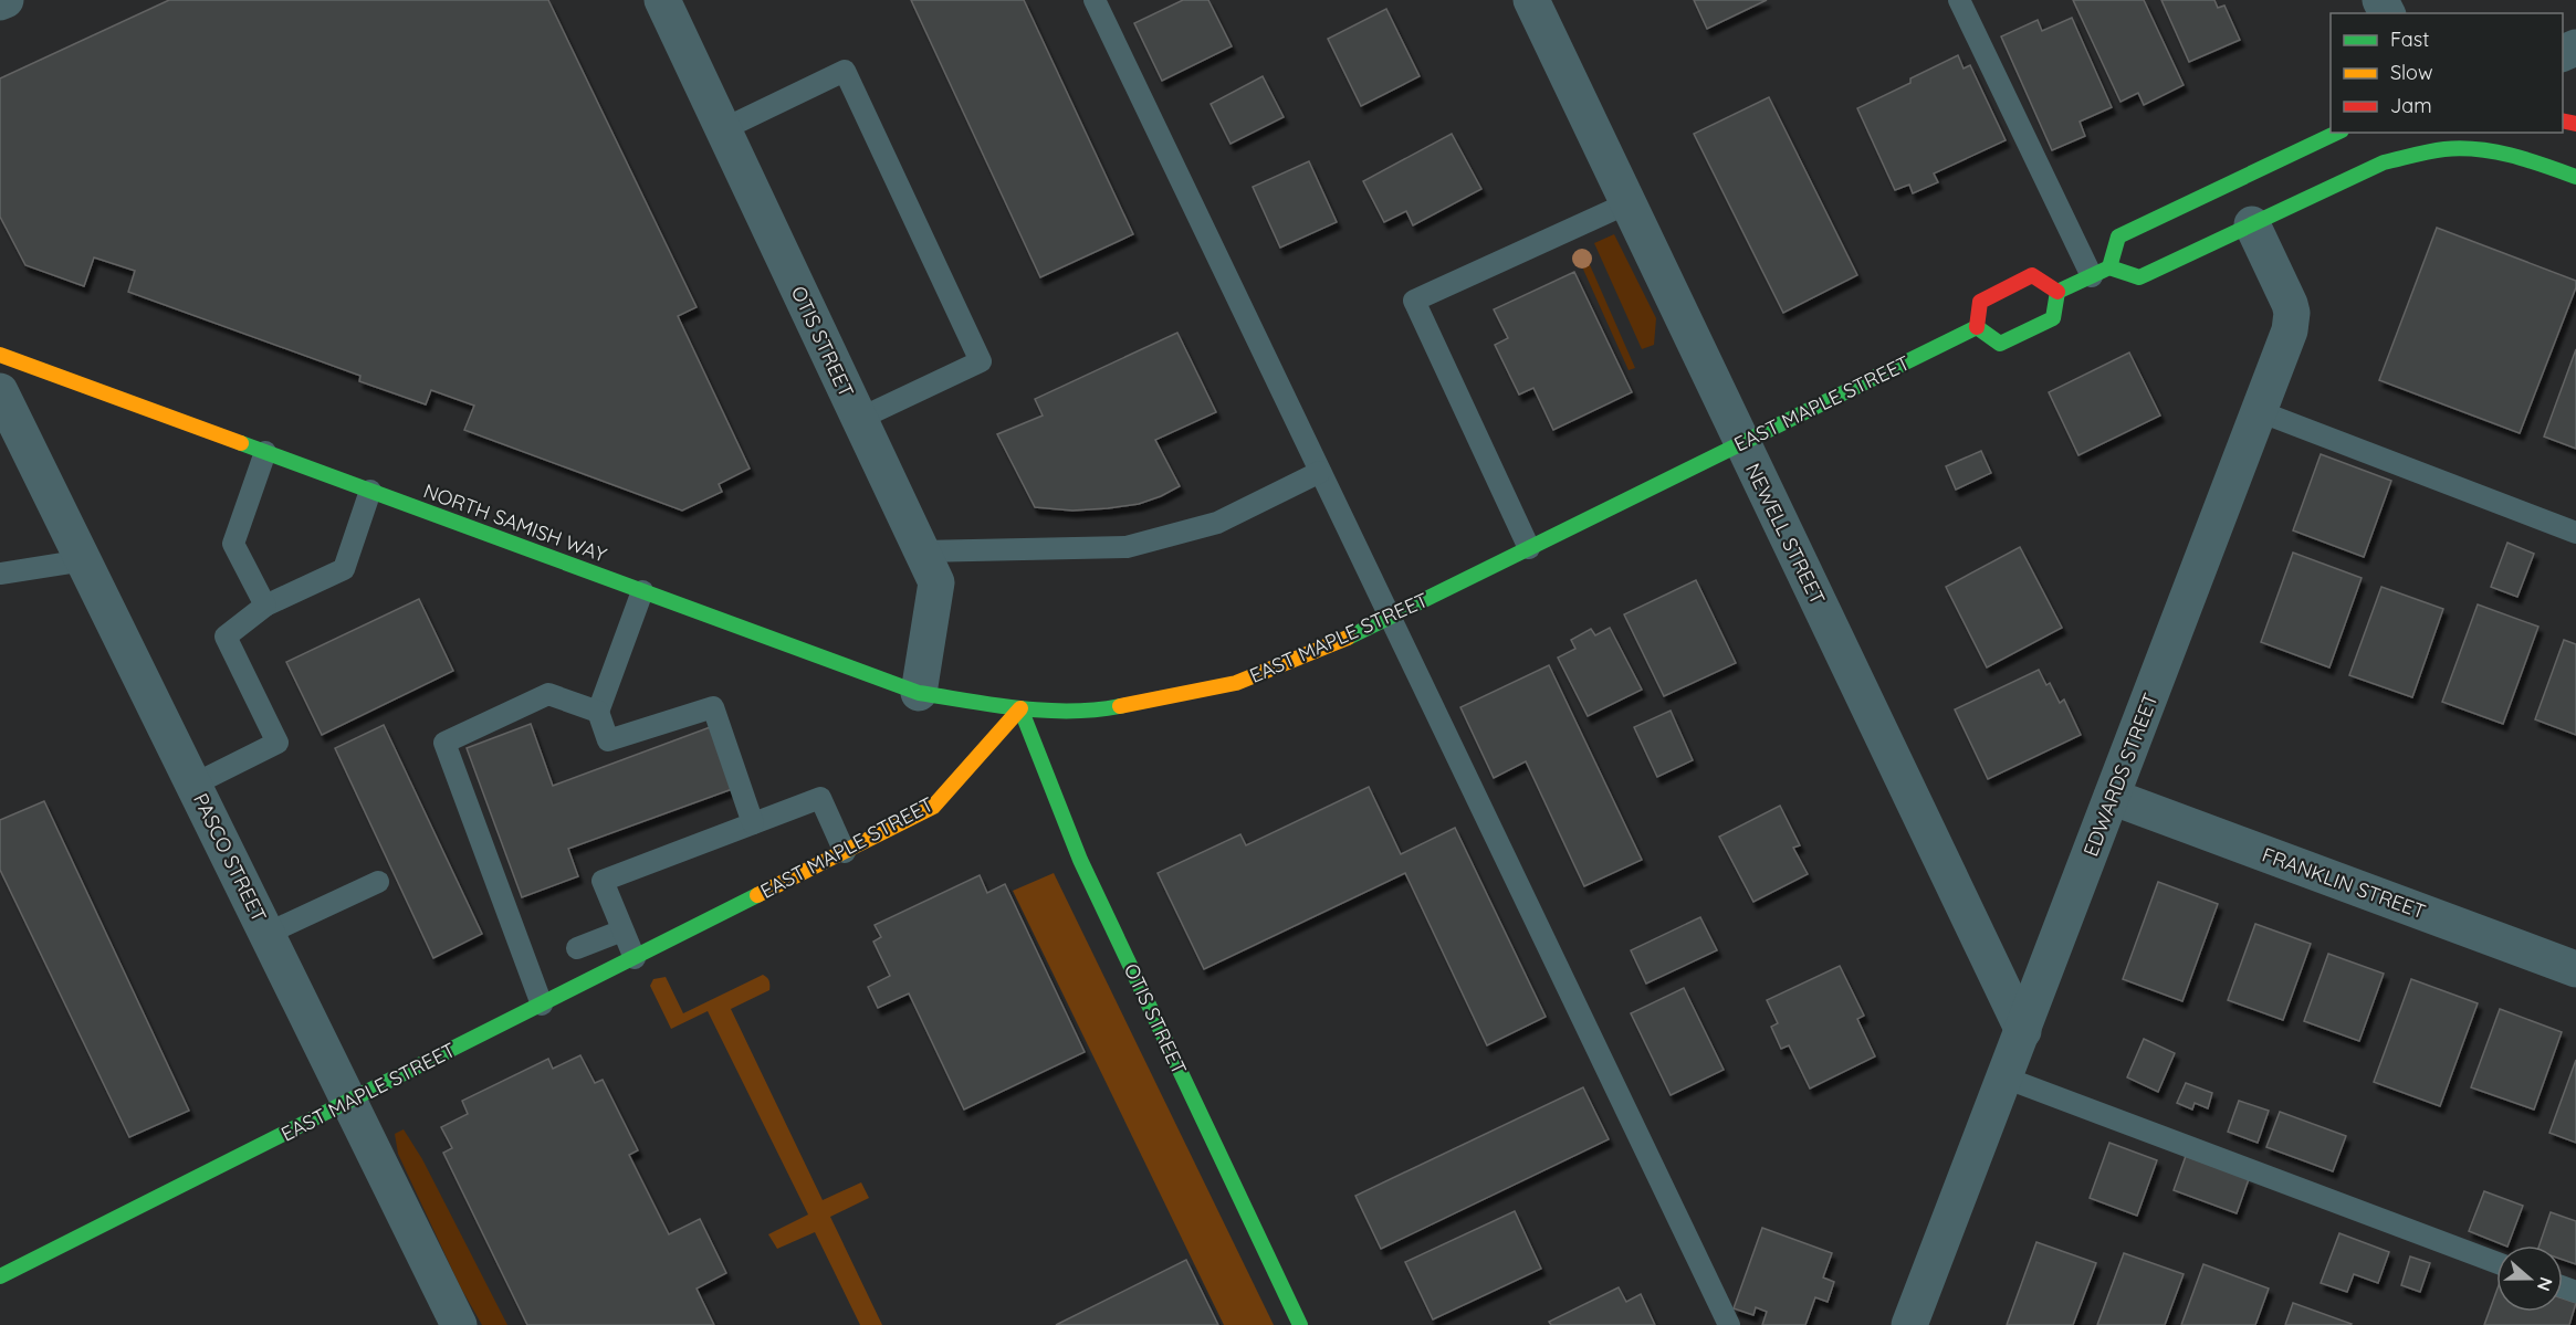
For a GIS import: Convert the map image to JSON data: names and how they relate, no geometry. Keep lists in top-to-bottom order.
{
  "streets": {
    "main road": ["OTIS STREET", "EAST MAPLE STREET", "NORTH SAMISH WAY"],
    "street": [
      "NEWELL STREET",
      "EDWARDS STREET",
      "PASCO STREET",
      "FRANKLIN STREET"
    ]
  },
  "crossings": [
    ["OTIS STREET", "EAST MAPLE STREET"],
    ["OTIS STREET", "NORTH SAMISH WAY"],
    ["EAST MAPLE STREET", "NORTH SAMISH WAY"],
    ["EAST MAPLE STREET", "NEWELL STREET"],
    ["EAST MAPLE STREET", "PASCO STREET"],
    ["NEWELL STREET", "EDWARDS STREET"],
    ["EDWARDS STREET", "FRANKLIN STREET"]
  ],
  "legend": ["Fast", "Slow", "Jam"],
  "north": "right"
}
